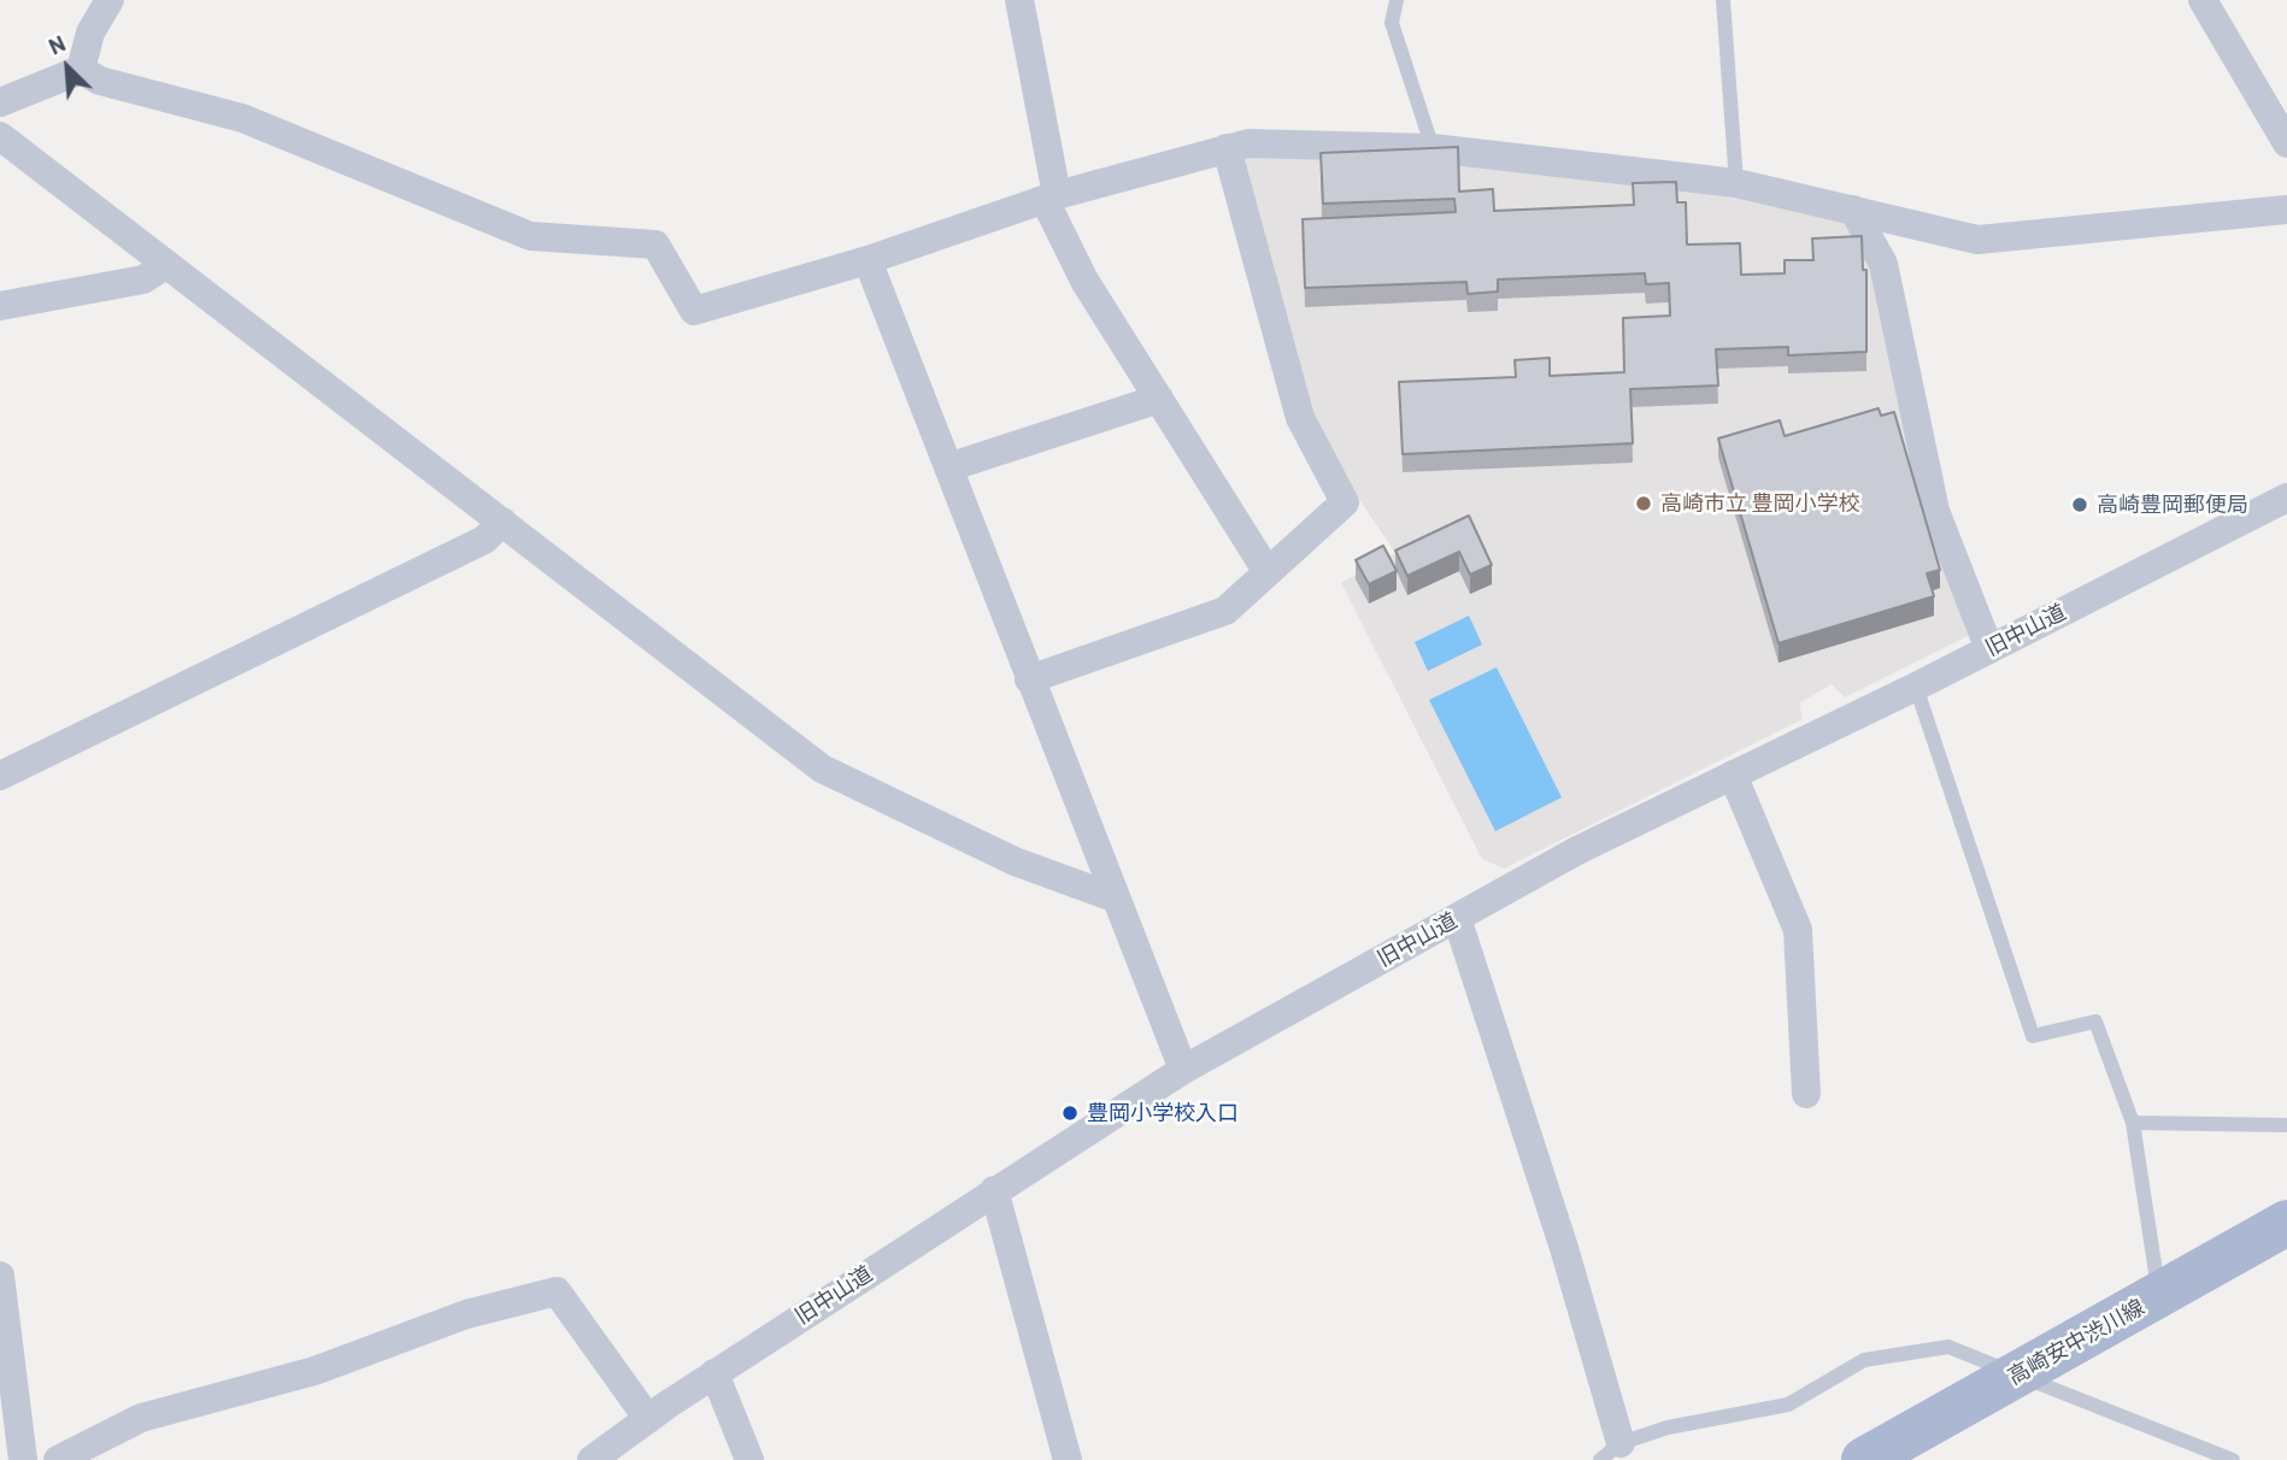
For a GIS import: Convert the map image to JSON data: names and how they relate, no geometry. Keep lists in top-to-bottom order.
{
  "streets": {
    "main road": ["高崎安中渋川線"],
    "street": ["旧中山道"]
  },
  "places": ["高崎市立 豊岡小学校", "高崎豊岡郵便局", "豊岡小学校入口"],
  "north": "top left"
}
